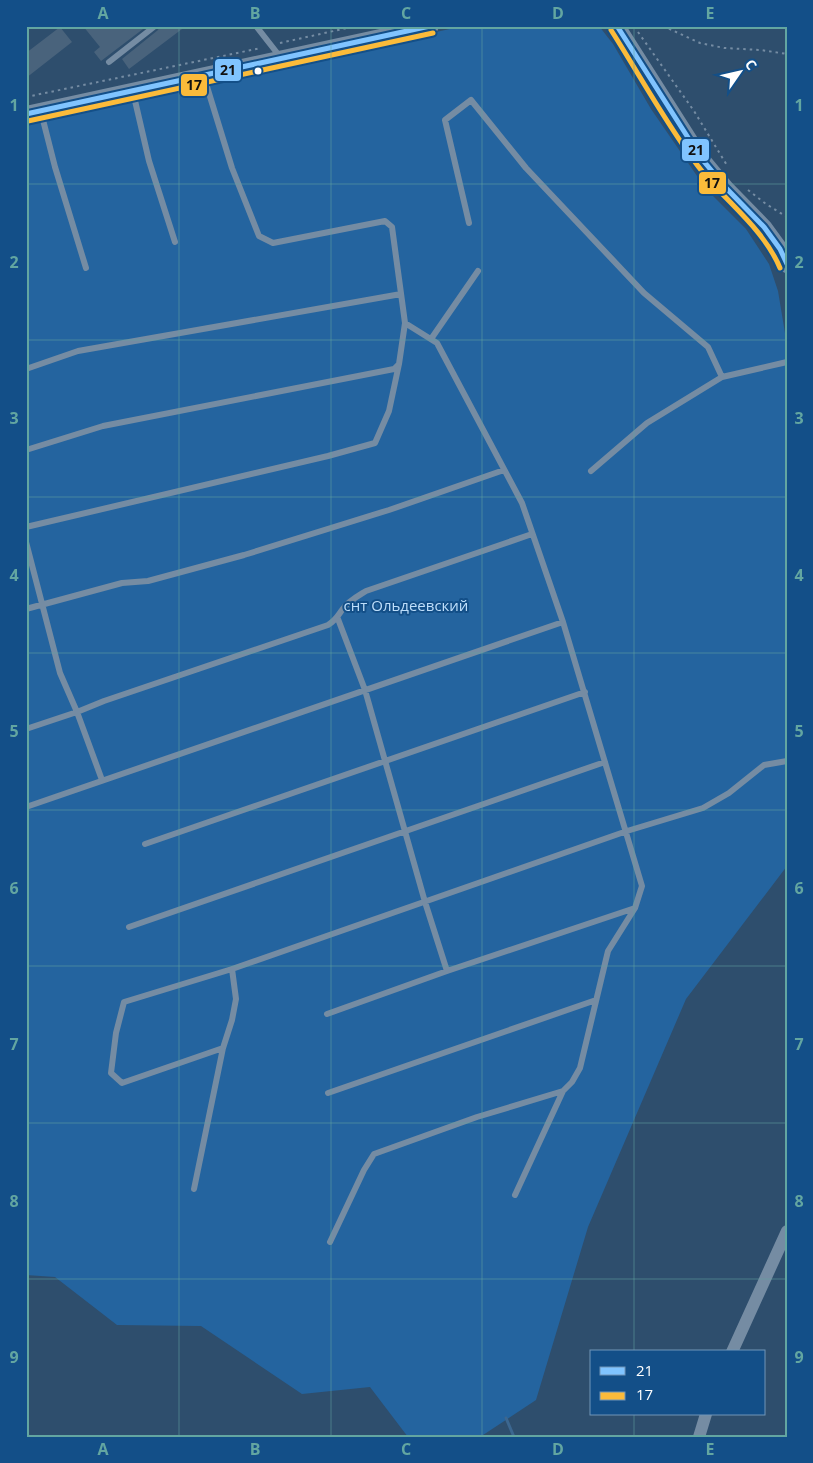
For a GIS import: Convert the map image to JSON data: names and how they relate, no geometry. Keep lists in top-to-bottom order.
{
  "parks": ["снт Ольдеевский"],
  "lines": ["transit line 21", "transit line 17"],
  "legend": ["21", "17"],
  "north": "top right",
  "grid": {
    "columns": [
      "A",
      "B",
      "C",
      "D",
      "E"
    ],
    "rows": [
      "1",
      "2",
      "3",
      "4",
      "5",
      "6",
      "7",
      "8",
      "9"
    ]
  }
}
